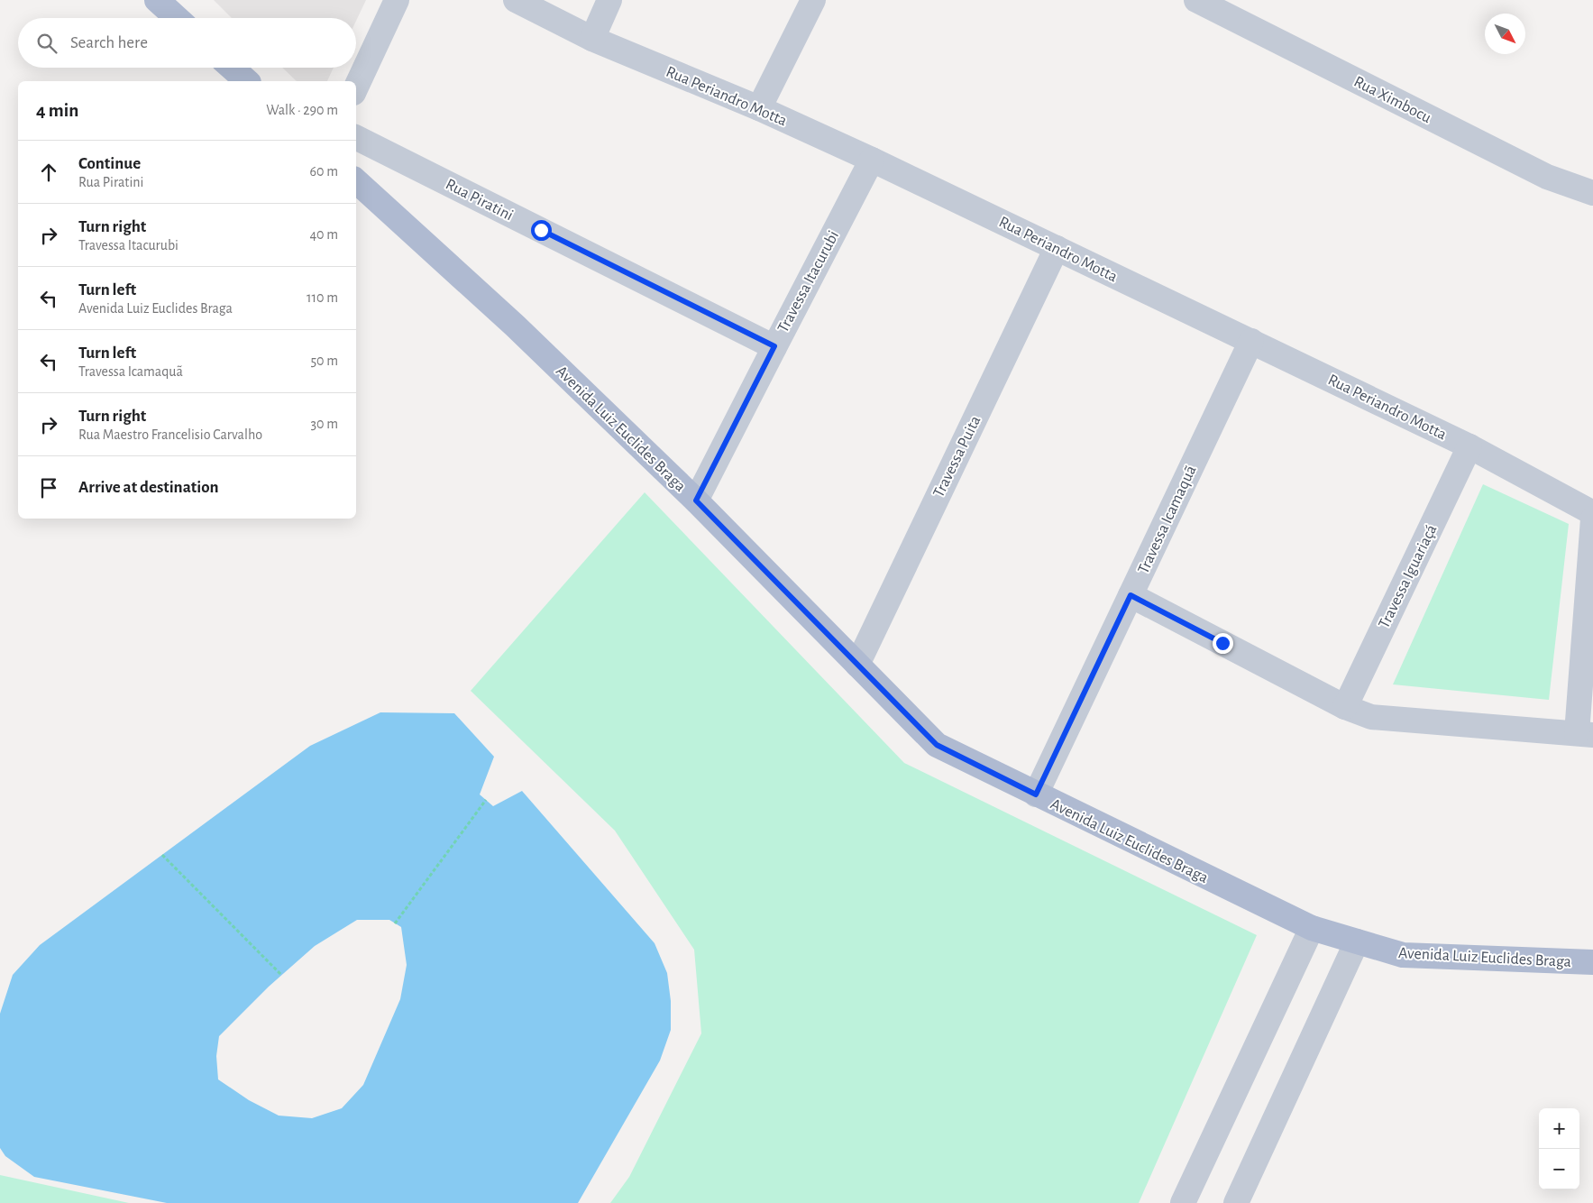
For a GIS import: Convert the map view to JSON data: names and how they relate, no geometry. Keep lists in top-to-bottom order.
{
  "streets": {
    "main road": ["Avenida Luiz Euclides Braga"],
    "street": [
      "Rua Periandro Motta",
      "Rua Ximbocu",
      "Rua Piratini",
      "Travessa Itacurubi",
      "Travessa Puita",
      "Travessa Icamaquã",
      "Travessa Iguariaçá"
    ]
  },
  "crossings": [
    ["Rua Periandro Motta", "Travessa Itacurubi"],
    ["Rua Periandro Motta", "Travessa Puita"],
    ["Rua Periandro Motta", "Travessa Icamaquã"],
    ["Rua Periandro Motta", "Travessa Iguariaçá"],
    ["Rua Piratini", "Travessa Itacurubi"],
    ["Travessa Itacurubi", "Avenida Luiz Euclides Braga"],
    ["Avenida Luiz Euclides Braga", "Travessa Puita"],
    ["Avenida Luiz Euclides Braga", "Travessa Icamaquã"]
  ],
  "north": "bottom right",
  "page": {
    "search": "Search here",
    "heading": ["4 min", "Walk · 290 m"],
    "list": [
      ["Continue", "Rua Piratini", "60 m"],
      ["Turn right", "Travessa Itacurubi", "40 m"],
      ["Turn left", "Avenida Luiz Euclides Braga", "110 m"],
      ["Turn left", "Travessa Icamaquã", "50 m"],
      ["Turn right", "Rua Maestro Francelisio Carvalho", "30 m"],
      "Arrive at destination"
    ],
    "map_buttons": ["+", "−"]
  }
}
